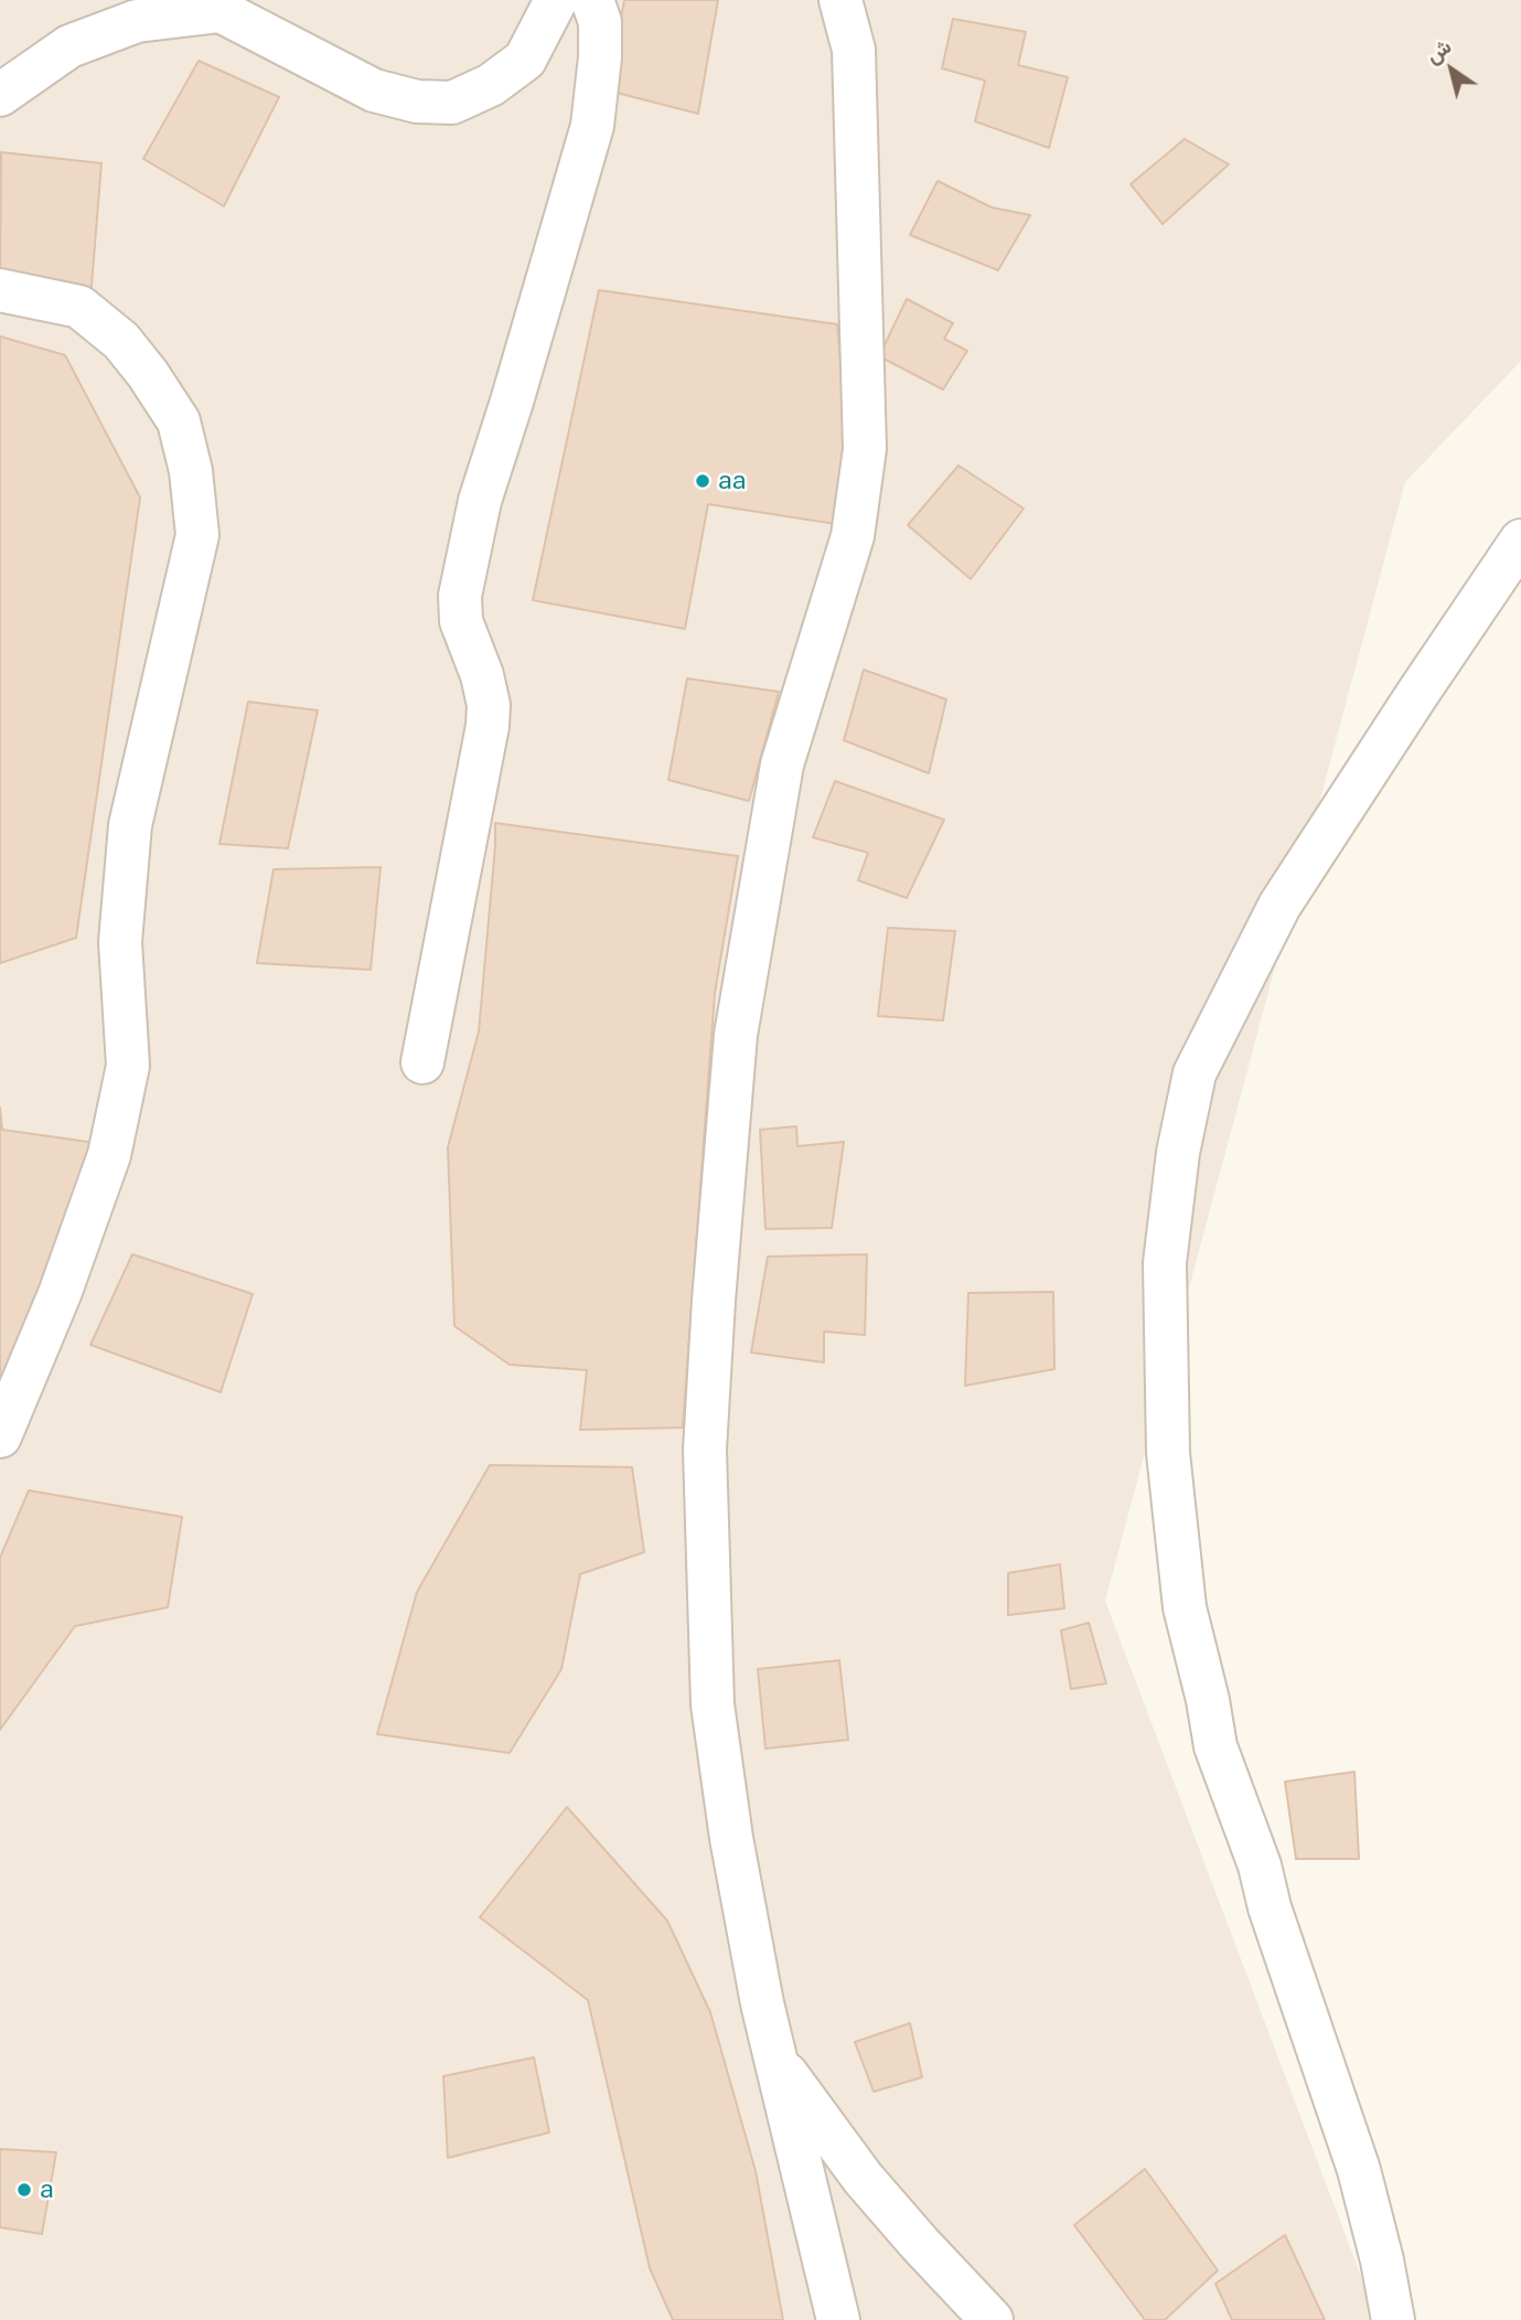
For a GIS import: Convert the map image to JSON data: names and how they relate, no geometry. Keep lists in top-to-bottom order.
{
  "places": ["aa", "a"],
  "north": "top left"
}
